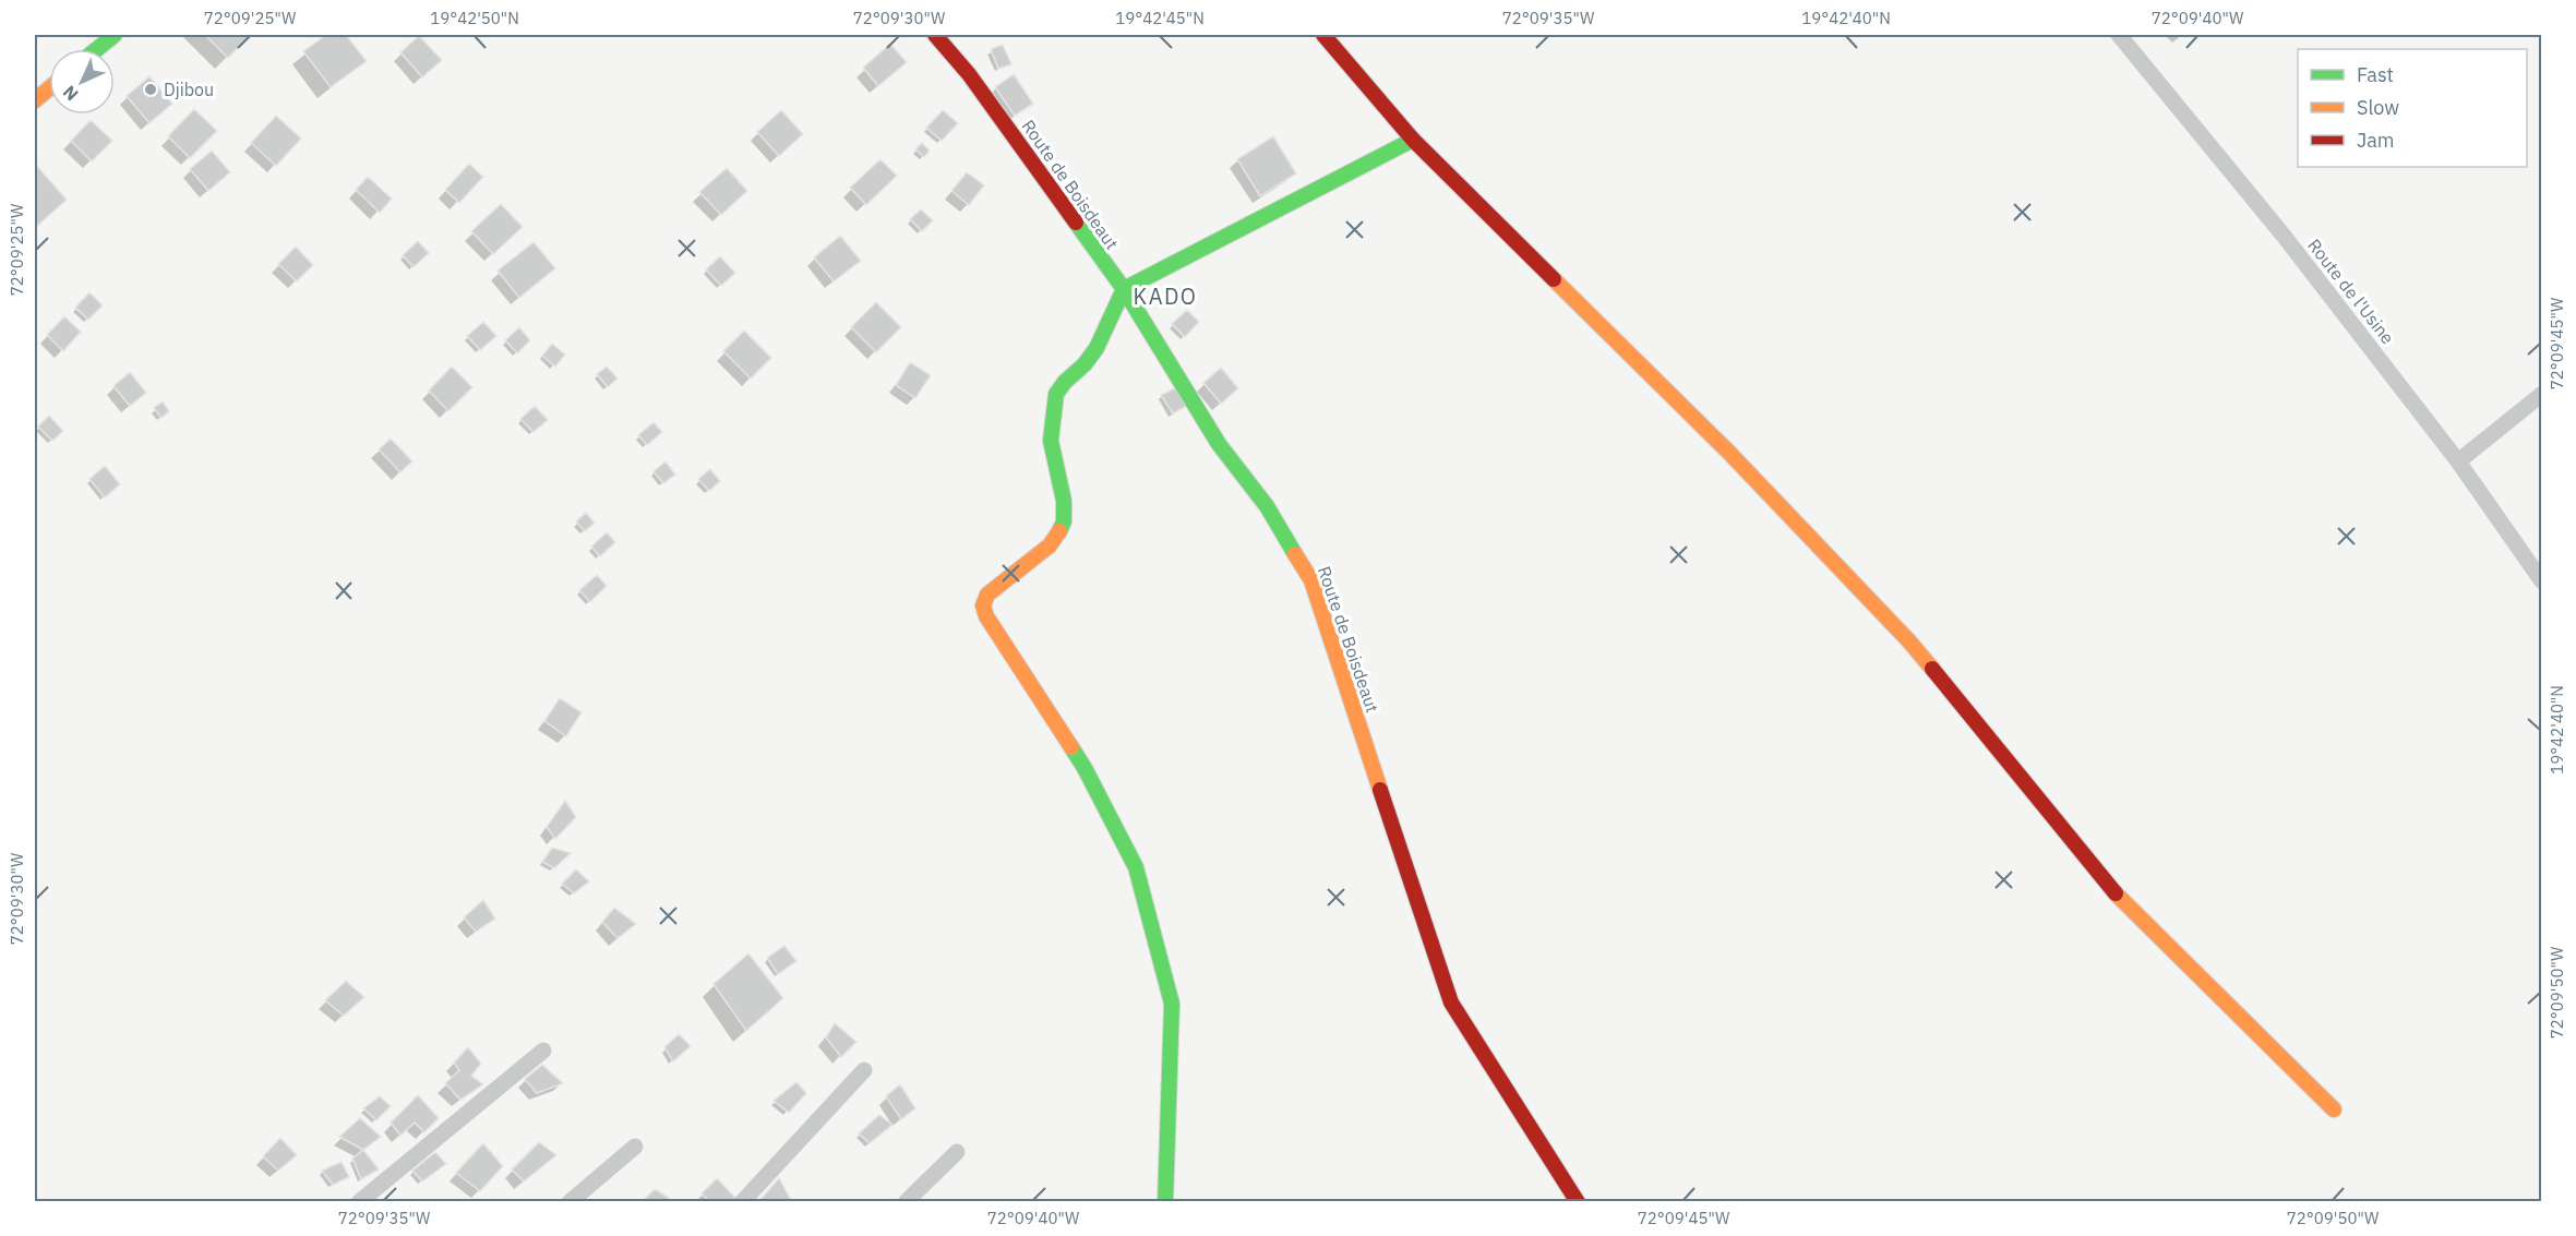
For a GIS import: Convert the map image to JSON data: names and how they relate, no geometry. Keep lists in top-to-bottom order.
{
  "streets": {
    "street": ["Route de Boisdeaut", "Route de l'Usine"]
  },
  "districts": ["KADO"],
  "places": ["Djibou"],
  "legend": ["Fast", "Slow", "Jam"],
  "north": "bottom left",
  "coordinates": [
    "72°09'25\"W",
    "19°42'50\"N",
    "72°09'30\"W",
    "19°42'45\"N",
    "72°09'35\"W",
    "19°42'40\"N",
    "72°09'40\"W",
    "72°09'45\"W",
    "72°09'50\"W"
  ]
}
